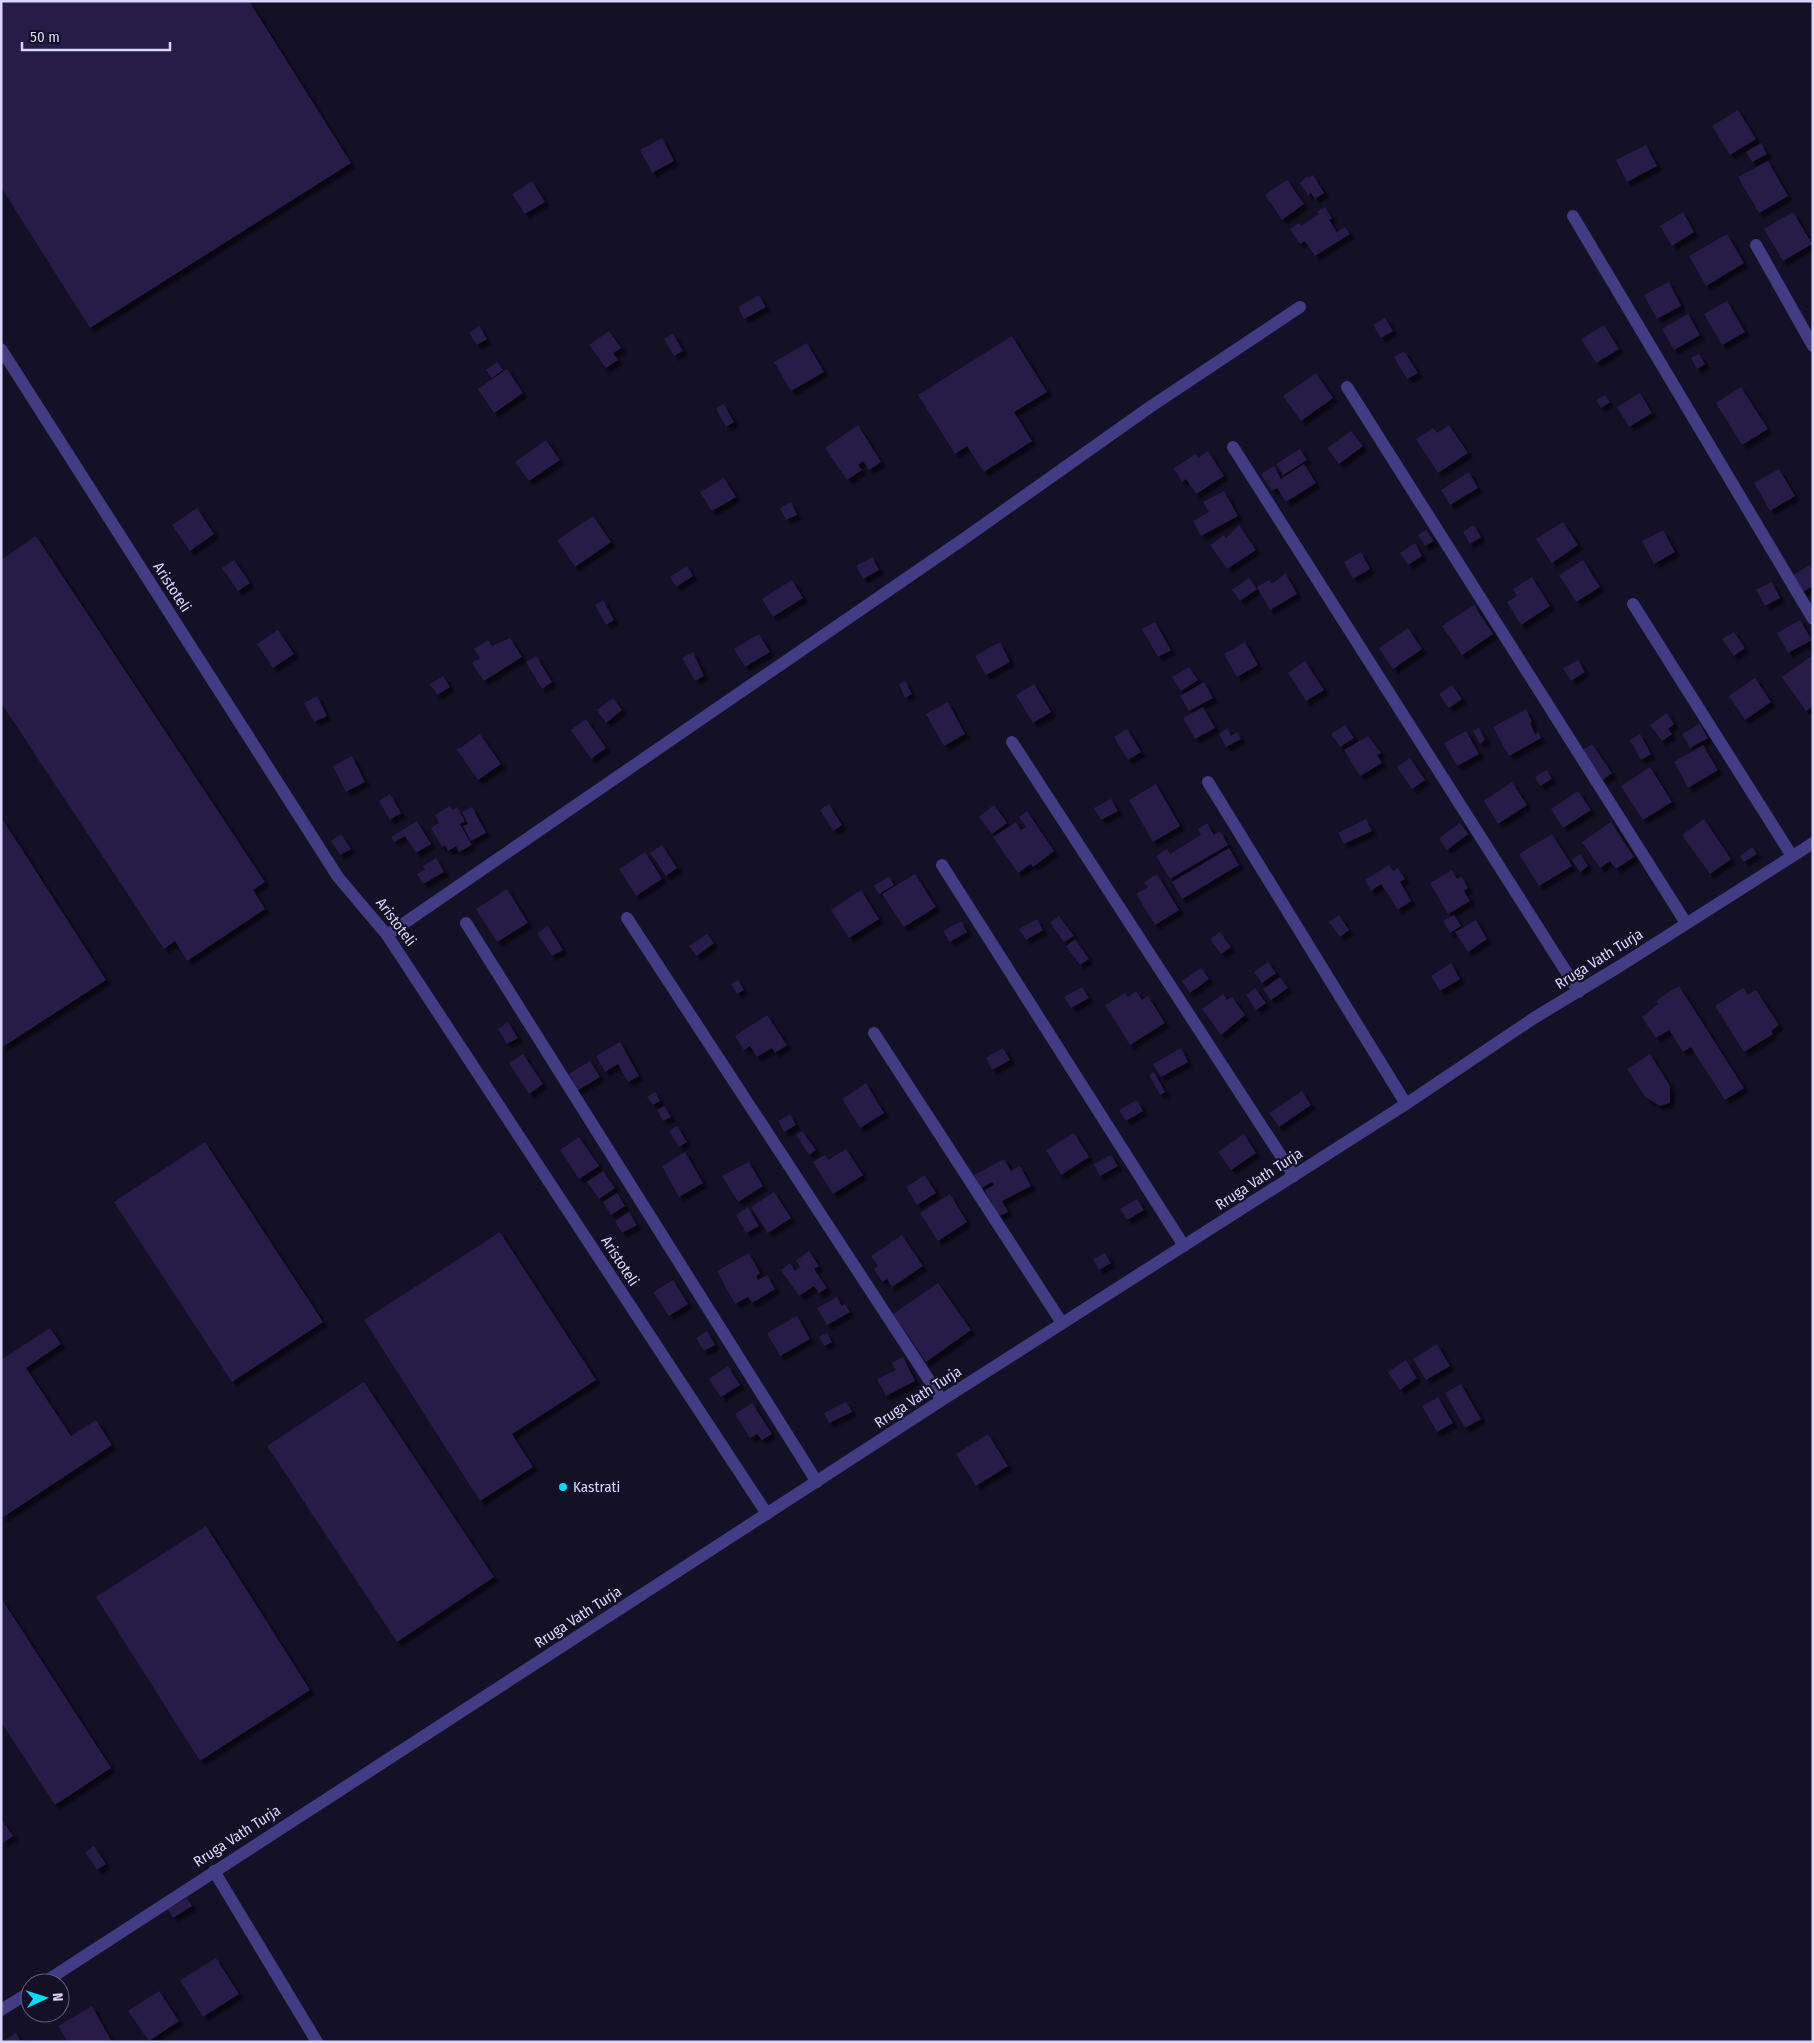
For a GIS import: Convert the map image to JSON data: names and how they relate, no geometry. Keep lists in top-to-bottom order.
{
  "streets": {
    "street": ["Aristoteli", "Rruga Vath Turja"]
  },
  "crossings": [
    ["Aristoteli", "Rruga Vath Turja"]
  ],
  "places": ["Kastrati"],
  "scale_bar": "50 m",
  "north": "right"
}
